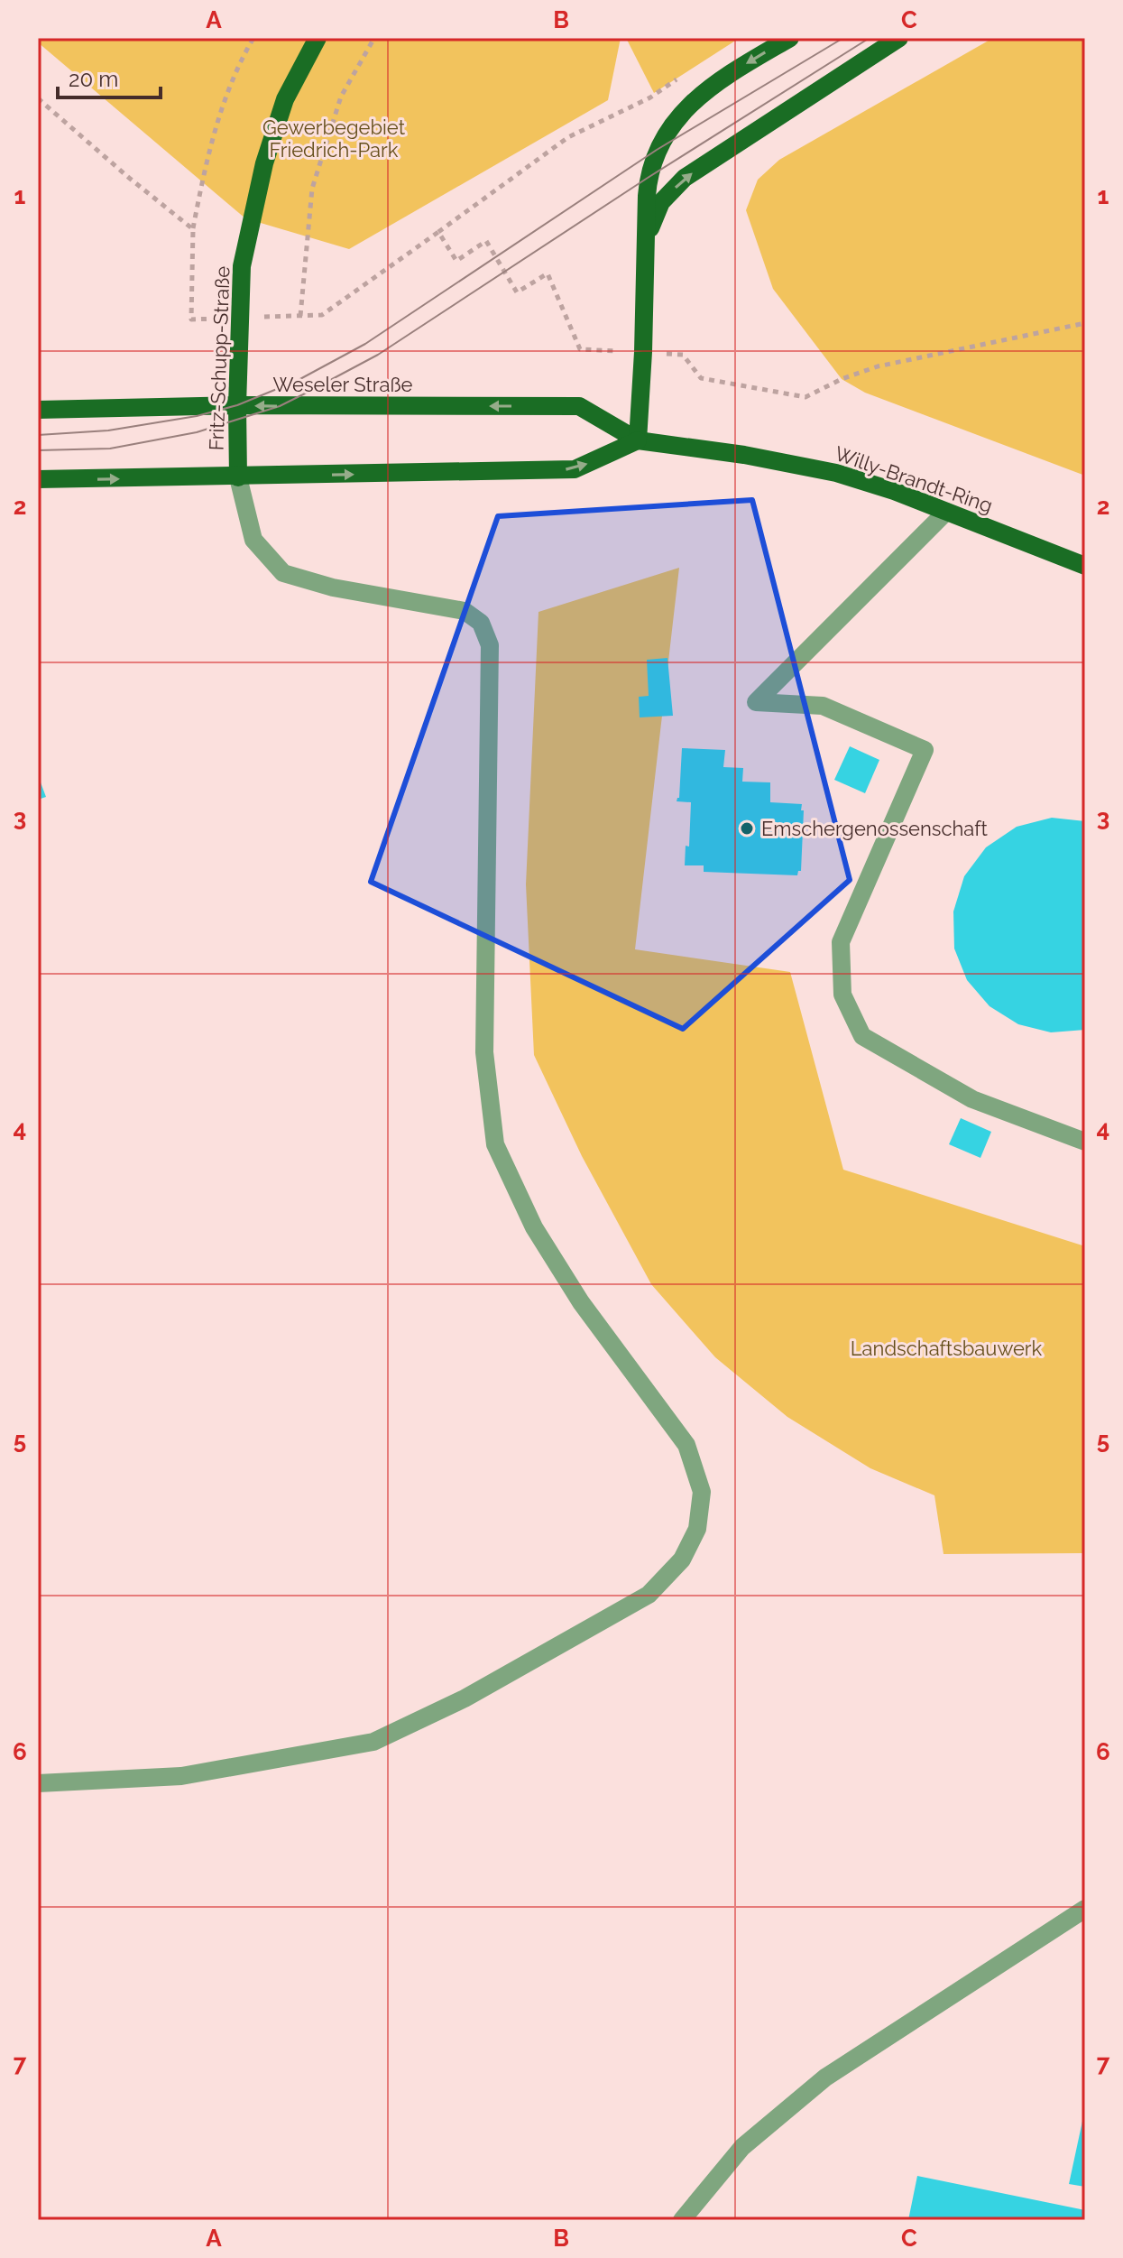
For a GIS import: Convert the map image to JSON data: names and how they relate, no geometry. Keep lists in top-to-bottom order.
{
  "streets": {
    "main road": ["Fritz-Schupp-Straße", "Weseler Straße", "Willy-Brandt-Ring"]
  },
  "crossings": [
    ["Fritz-Schupp-Straße", "Weseler Straße"],
    ["Weseler Straße", "Willy-Brandt-Ring"]
  ],
  "parks": ["Gewerbegebiet Friedrich-Park", "Landschaftsbauwerk"],
  "places": ["Emschergenossenschaft"],
  "scale_bar": "20 m",
  "grid": {
    "columns": ["A", "B", "C"],
    "rows": [
      "1",
      "2",
      "3",
      "4",
      "5",
      "6",
      "7"
    ]
  }
}
